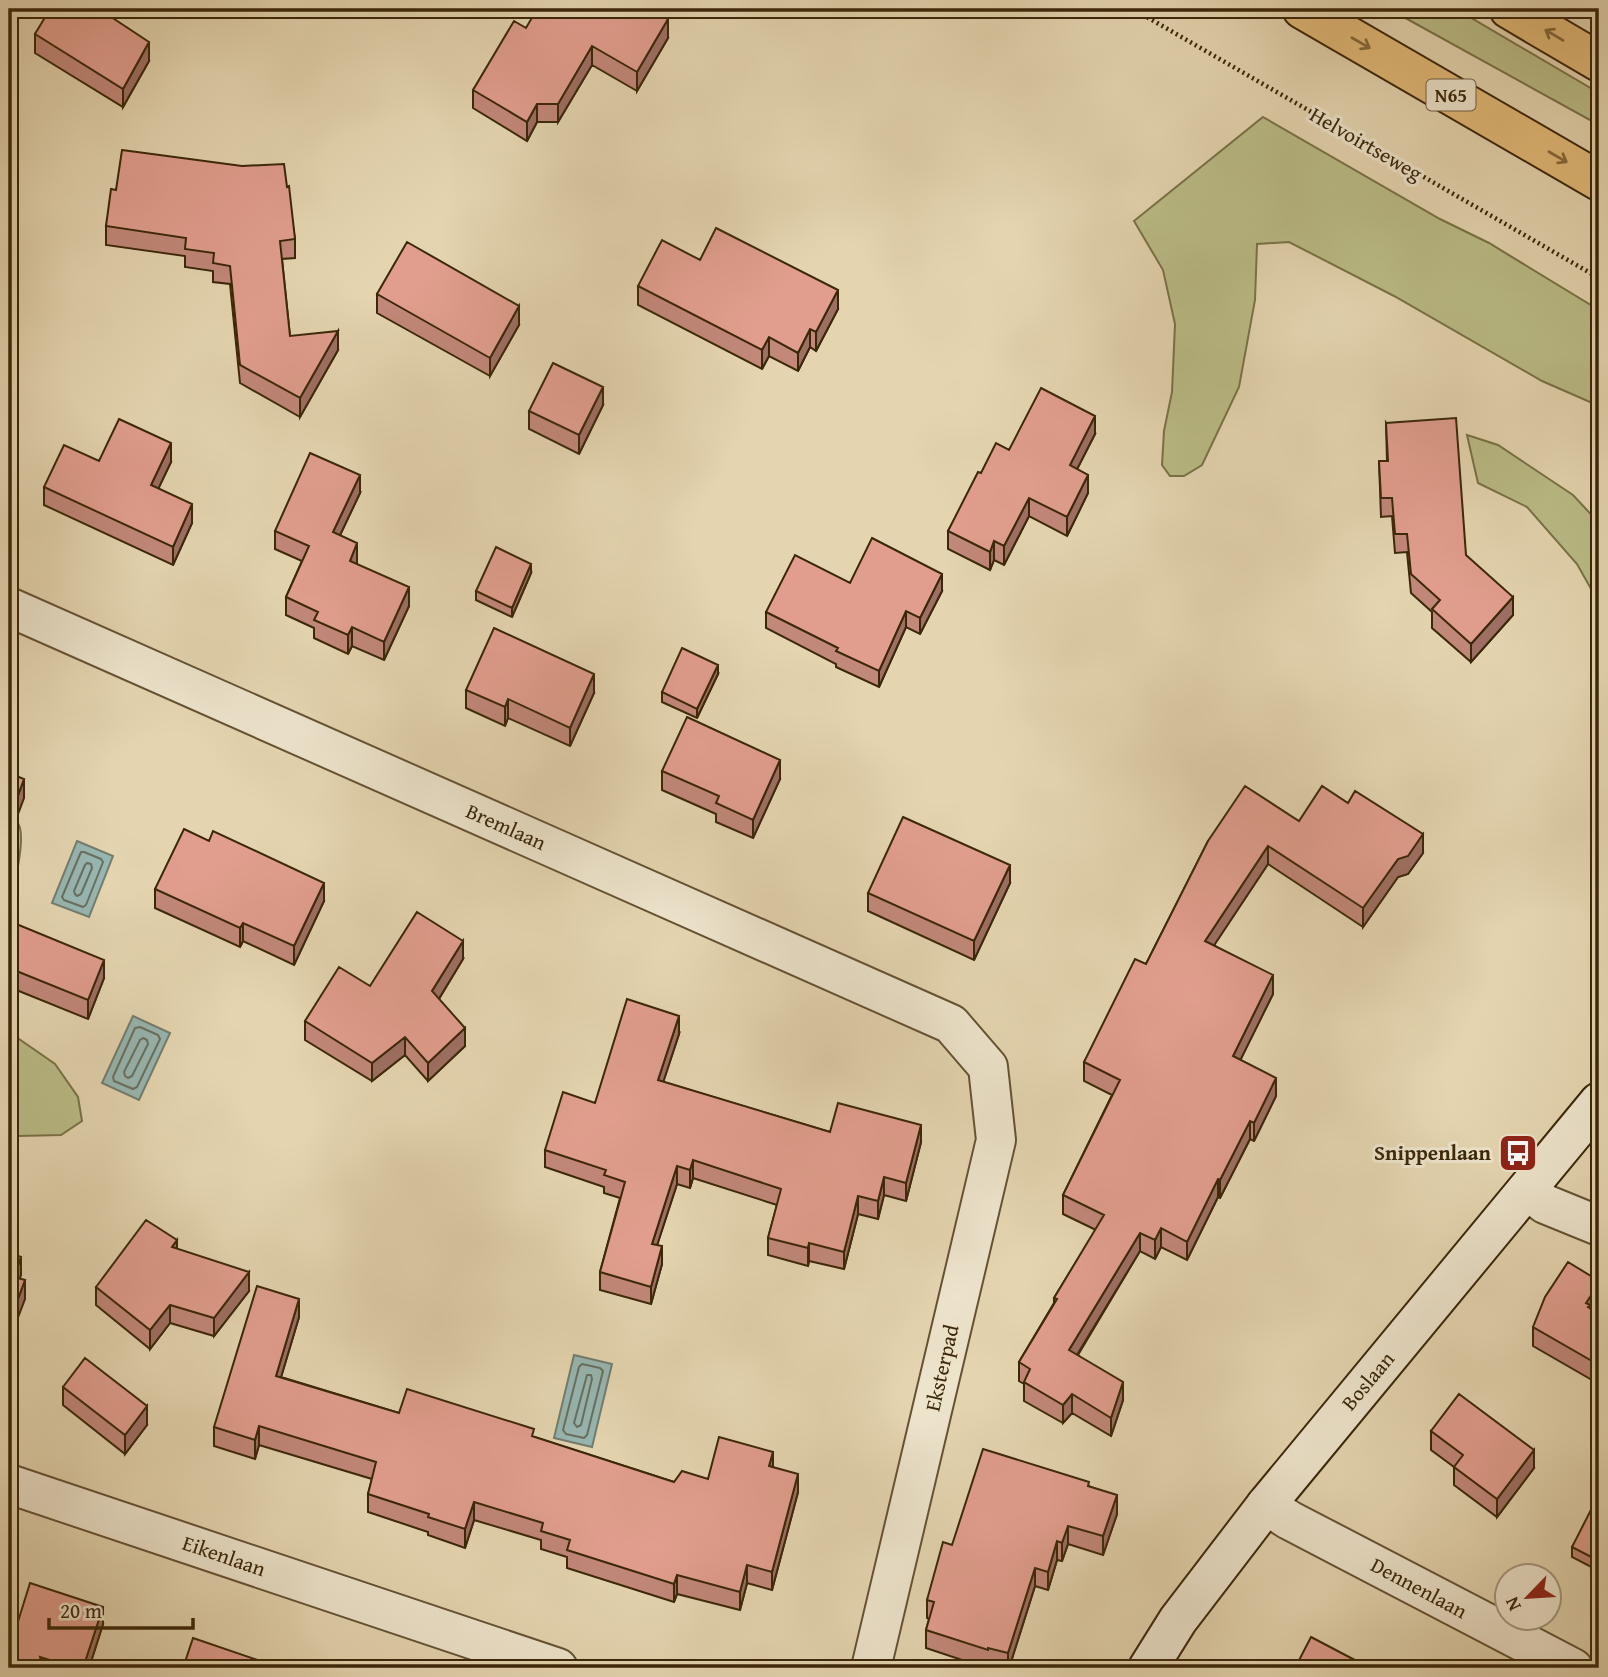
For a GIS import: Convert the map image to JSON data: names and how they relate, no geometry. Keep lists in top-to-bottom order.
{
  "streets": {
    "main road": ["N65"],
    "street": [
      "Bremlaan",
      "Eksterpad",
      "Boslaan",
      "Eikenlaan",
      "Dennenlaan"
    ],
    "path": ["Helvoirtseweg"]
  },
  "crossings": [
    ["Bremlaan", "Eksterpad"],
    ["Boslaan", "Dennenlaan"]
  ],
  "places": {
    "bus stop": ["Snippenlaan"]
  },
  "scale_bar": "20 m",
  "north": "bottom left"
}
